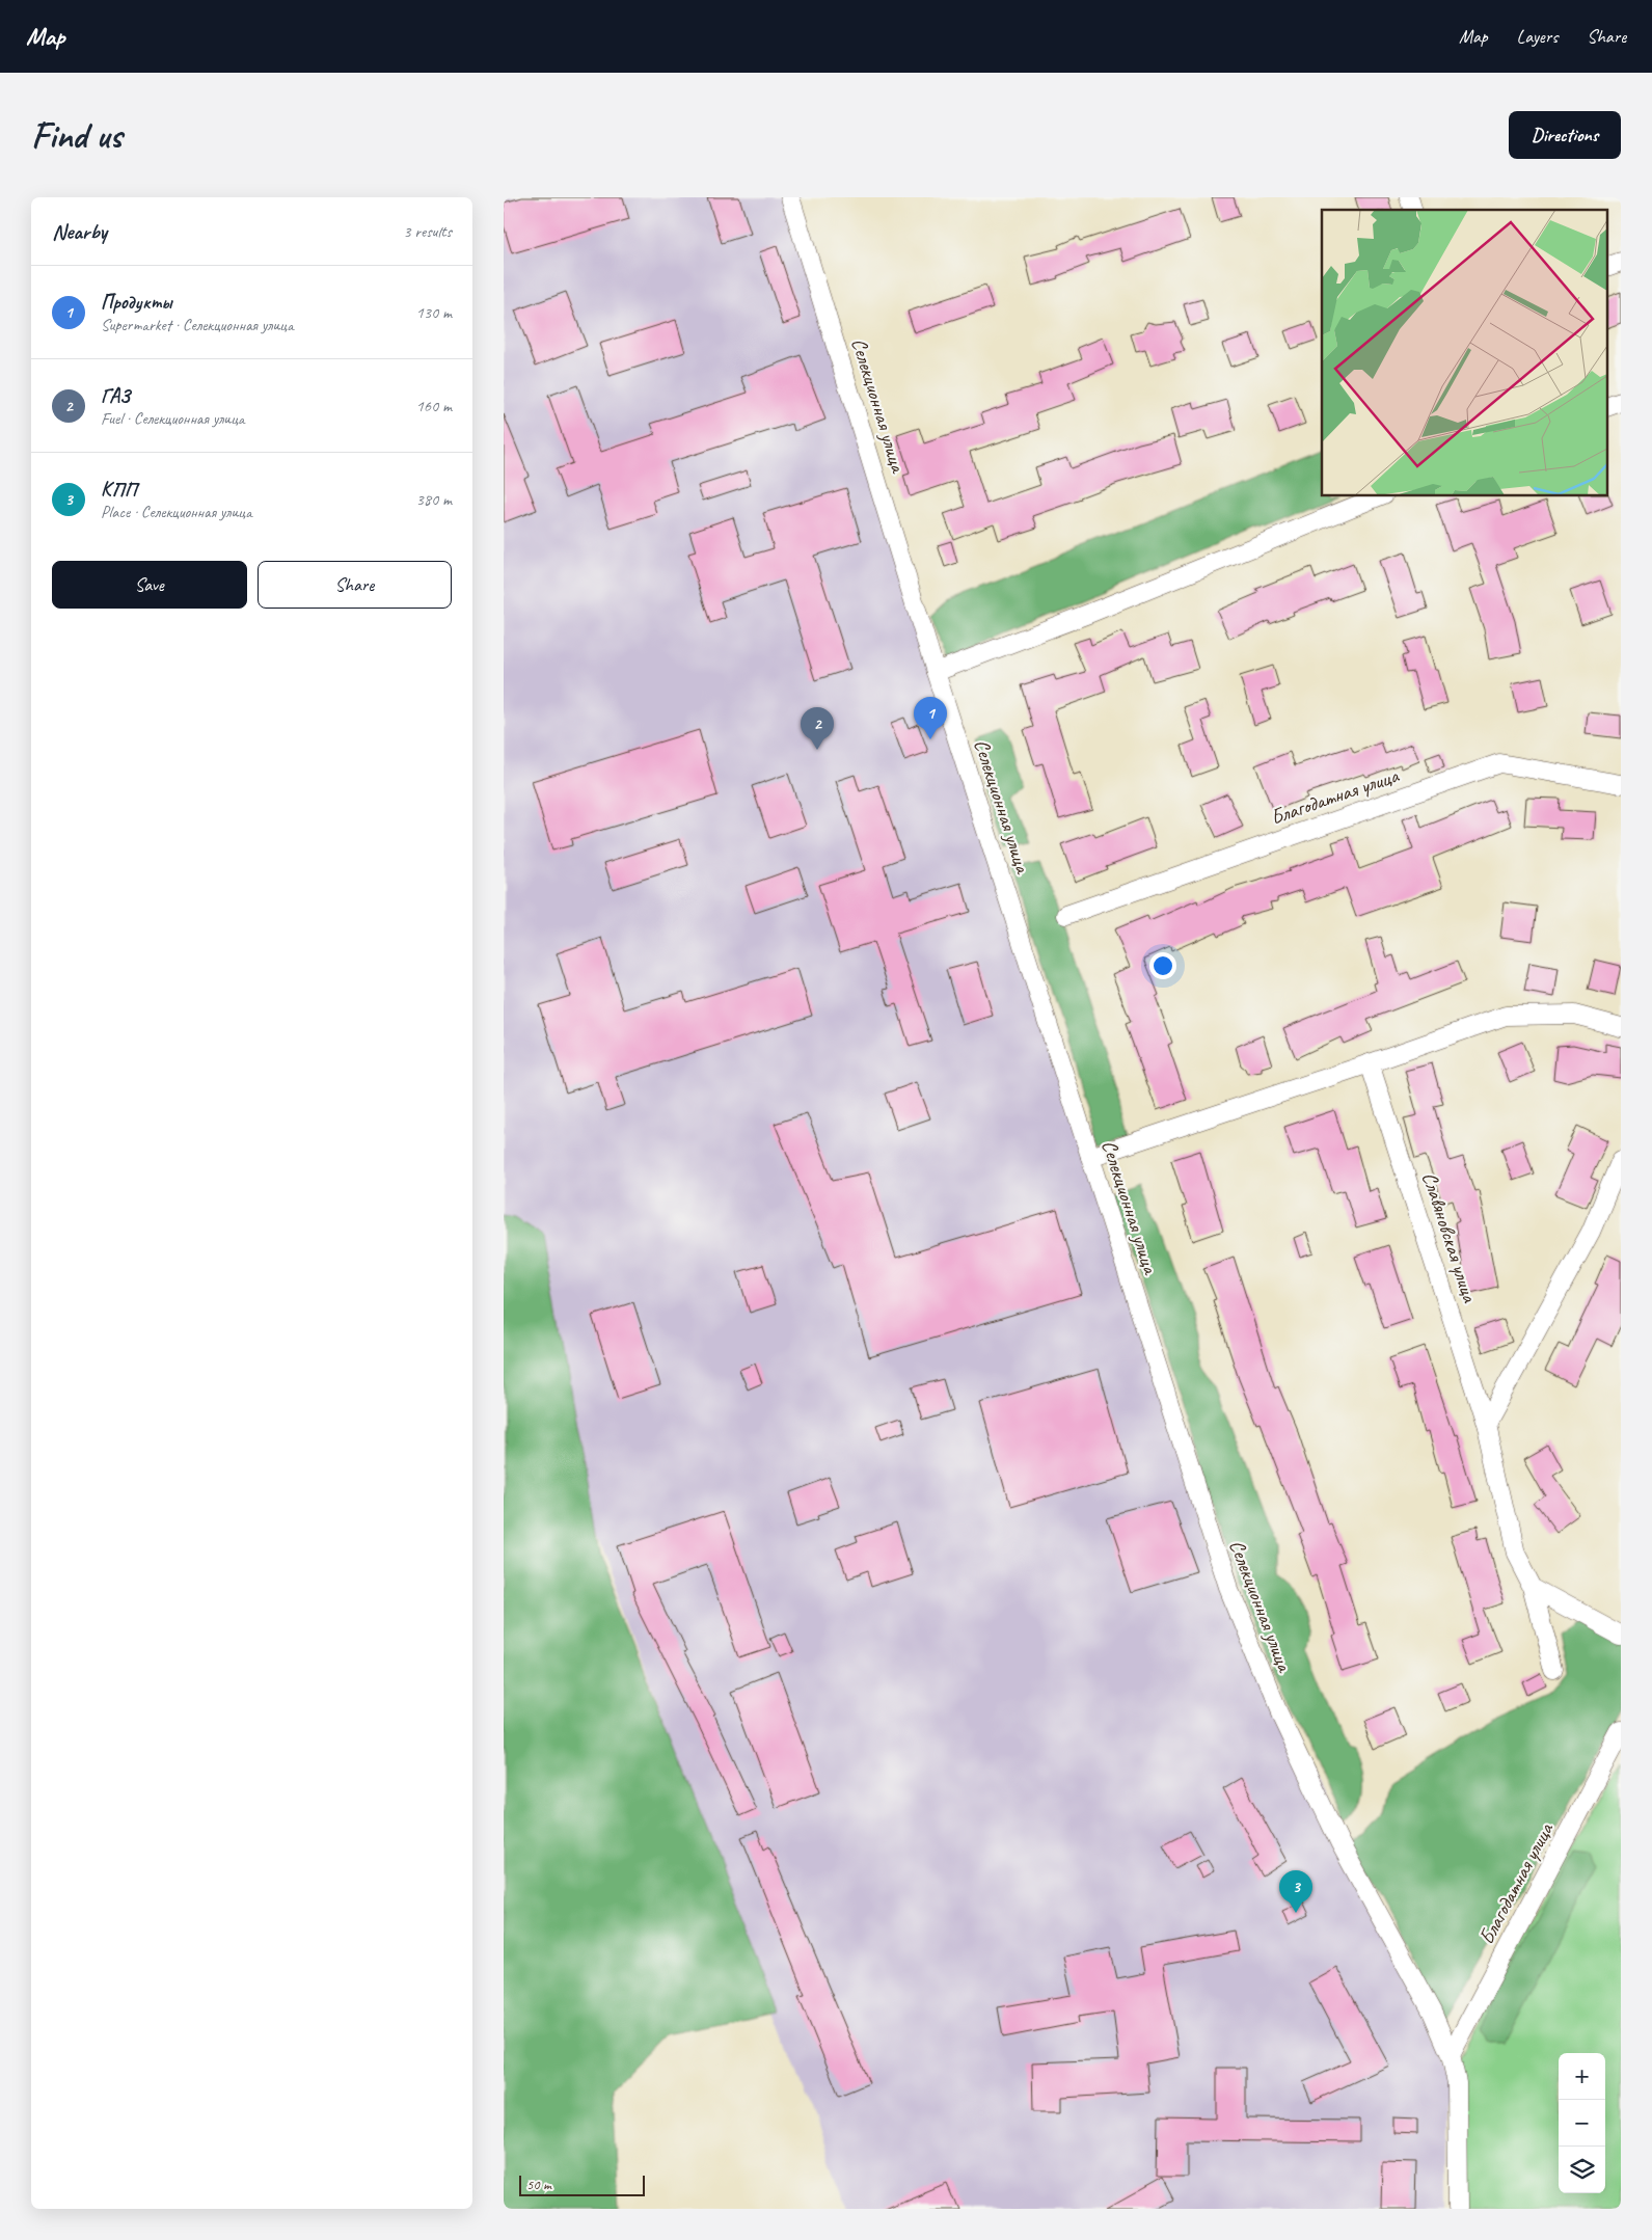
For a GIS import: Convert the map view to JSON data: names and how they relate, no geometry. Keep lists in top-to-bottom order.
{
  "streets": {
    "street": ["Селекционная улица", "Благодатная улица", "Славяновская улица"]
  },
  "crossings": [
    ["Селекционная улица", "Благодатная улица"]
  ],
  "scale_bar": "50 m",
  "page": {
    "header": "Map",
    "nav": ["Map", "Layers", "Share"],
    "buttons": [
      "Directions",
      ["Save", "Share"]
    ],
    "title": "Find us",
    "heading": ["Nearby", "3 results"],
    "list": [
      {
        "mark": "1",
        "name": "Продукты",
        "note": "Supermarket · Селекционная улица",
        "value": "130 m"
      },
      {
        "mark": "2",
        "name": "ГАЗ",
        "note": "Fuel · Селекционная улица",
        "value": "160 m"
      },
      {
        "mark": "3",
        "name": "КПП",
        "note": "Place · Селекционная улица",
        "value": "380 m"
      }
    ],
    "pins": ["1", "2", "3"],
    "map_buttons": ["+", "−"],
    "scale": "50 m"
  }
}
